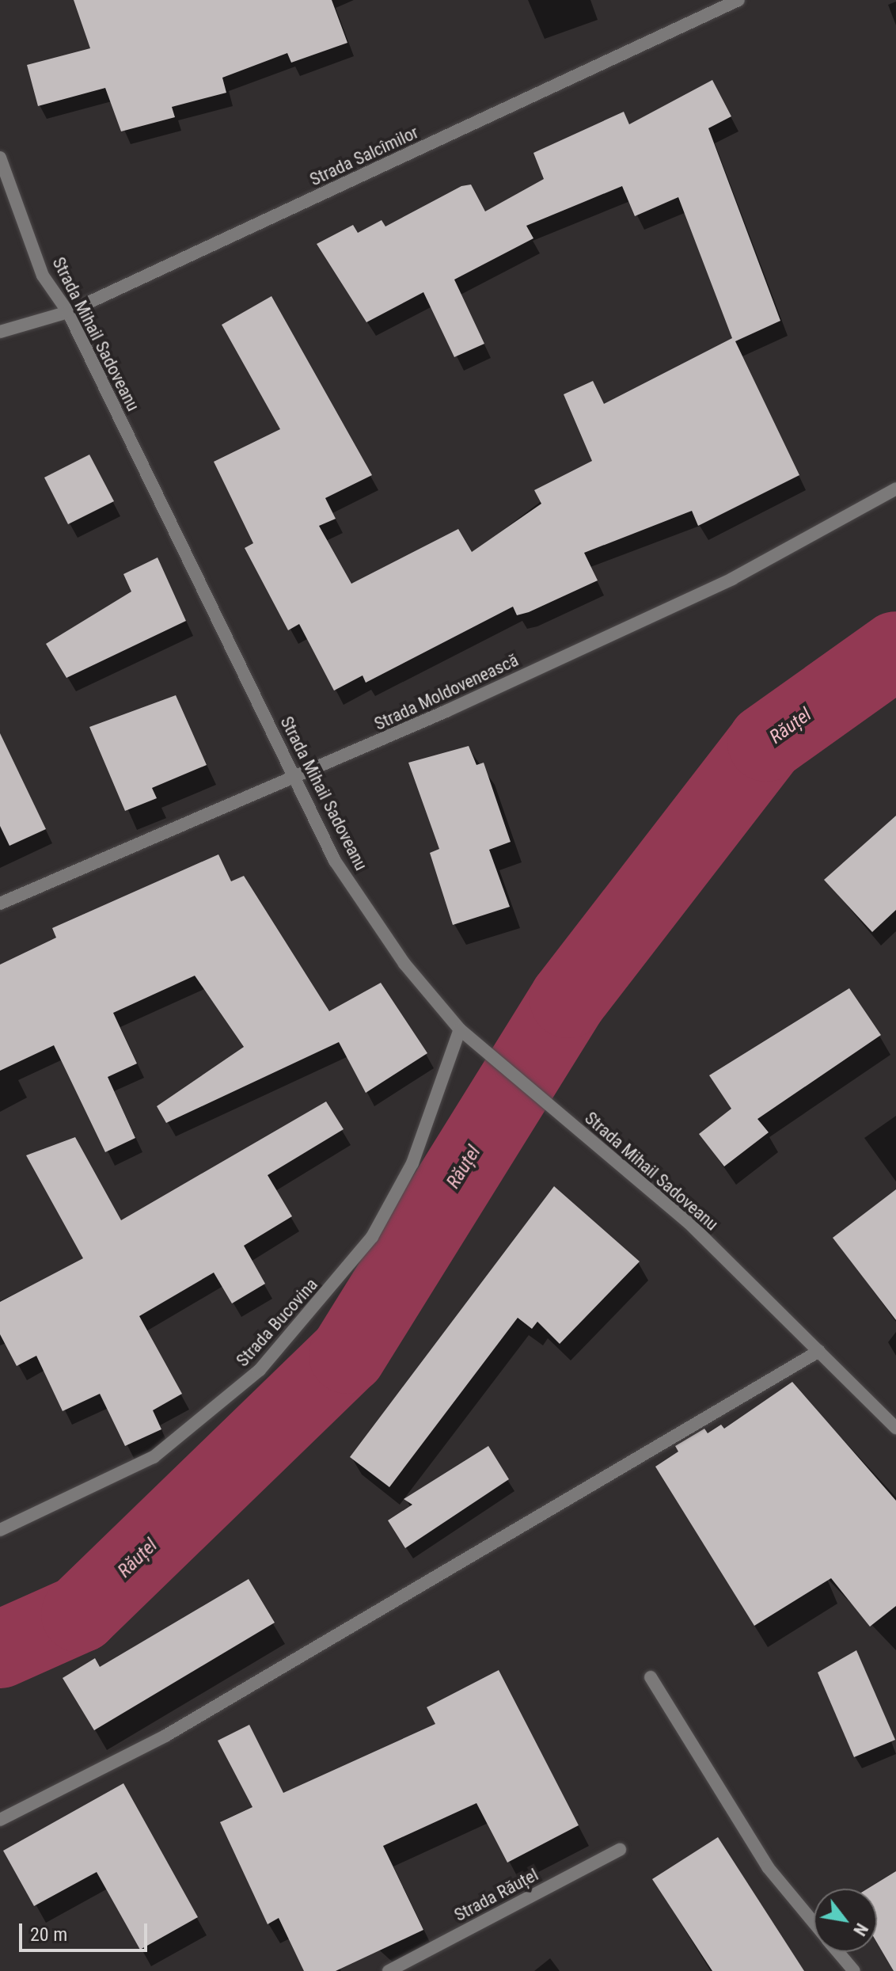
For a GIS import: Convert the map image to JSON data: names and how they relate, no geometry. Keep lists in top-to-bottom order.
{
  "streets": {
    "street": [
      "Strada Salcîmilor",
      "Strada Mihail Sadoveanu",
      "Strada Moldovenească",
      "Strada Bucovina",
      "Strada Răuțel"
    ]
  },
  "crossings": [
    ["Strada Salcîmilor", "Strada Mihail Sadoveanu"],
    ["Strada Mihail Sadoveanu", "Strada Moldovenească"],
    ["Strada Mihail Sadoveanu", "Strada Bucovina"]
  ],
  "water": ["Răuțel"],
  "scale_bar": "20 m",
  "north": "bottom right"
}
